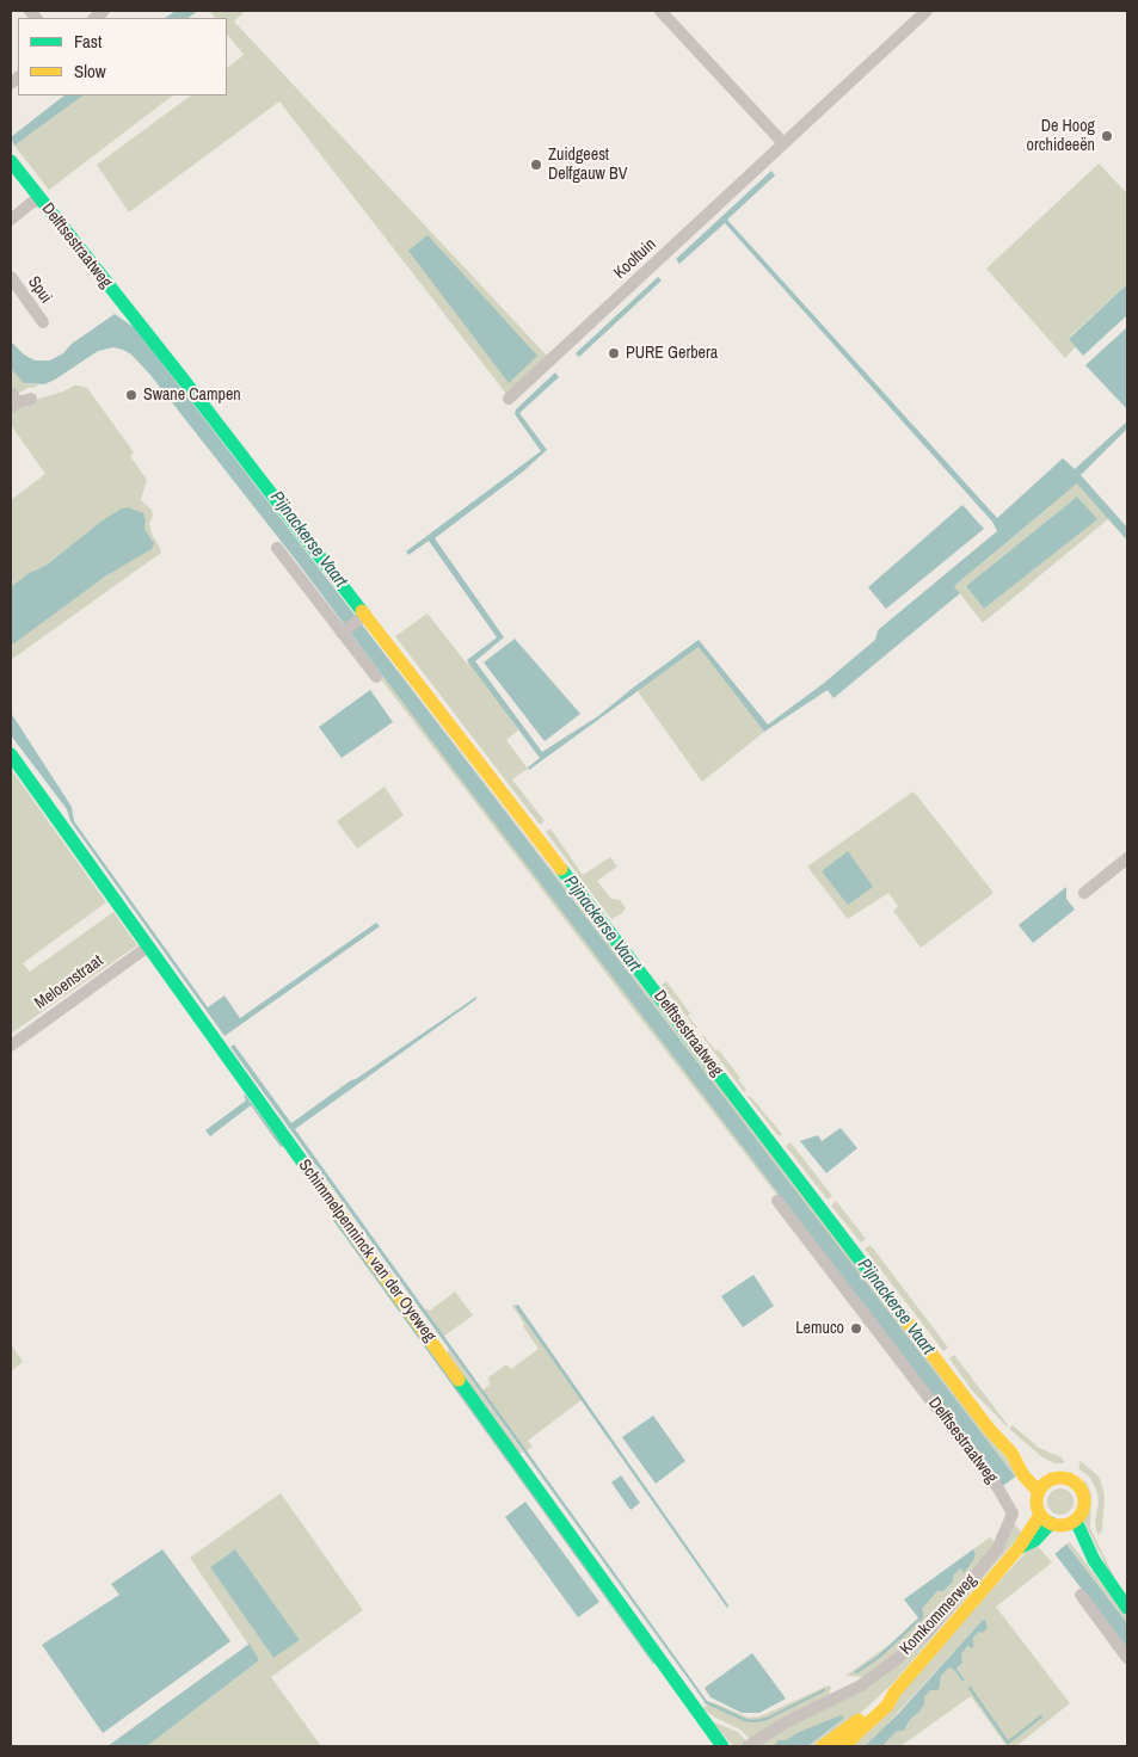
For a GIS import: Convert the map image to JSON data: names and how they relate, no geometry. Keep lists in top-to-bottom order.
{
  "streets": {
    "street": [
      "Delftsestraatweg",
      "Kooltuin",
      "Spui",
      "Meloenstraat",
      "Schimmelpenninck van der Oyeweg",
      "Komkommerweg"
    ]
  },
  "crossings": [
    ["Delftsestraatweg", "Komkommerweg"],
    ["Meloenstraat", "Schimmelpenninck van der Oyeweg"]
  ],
  "water": ["Pijnackerse Vaart"],
  "places": [
    "De Hoog orchideeën",
    "Zuidgeest Delfgauw BV",
    "PURE Gerbera",
    "Swane Campen",
    "Lemuco"
  ],
  "legend": ["Fast", "Slow"]
}
